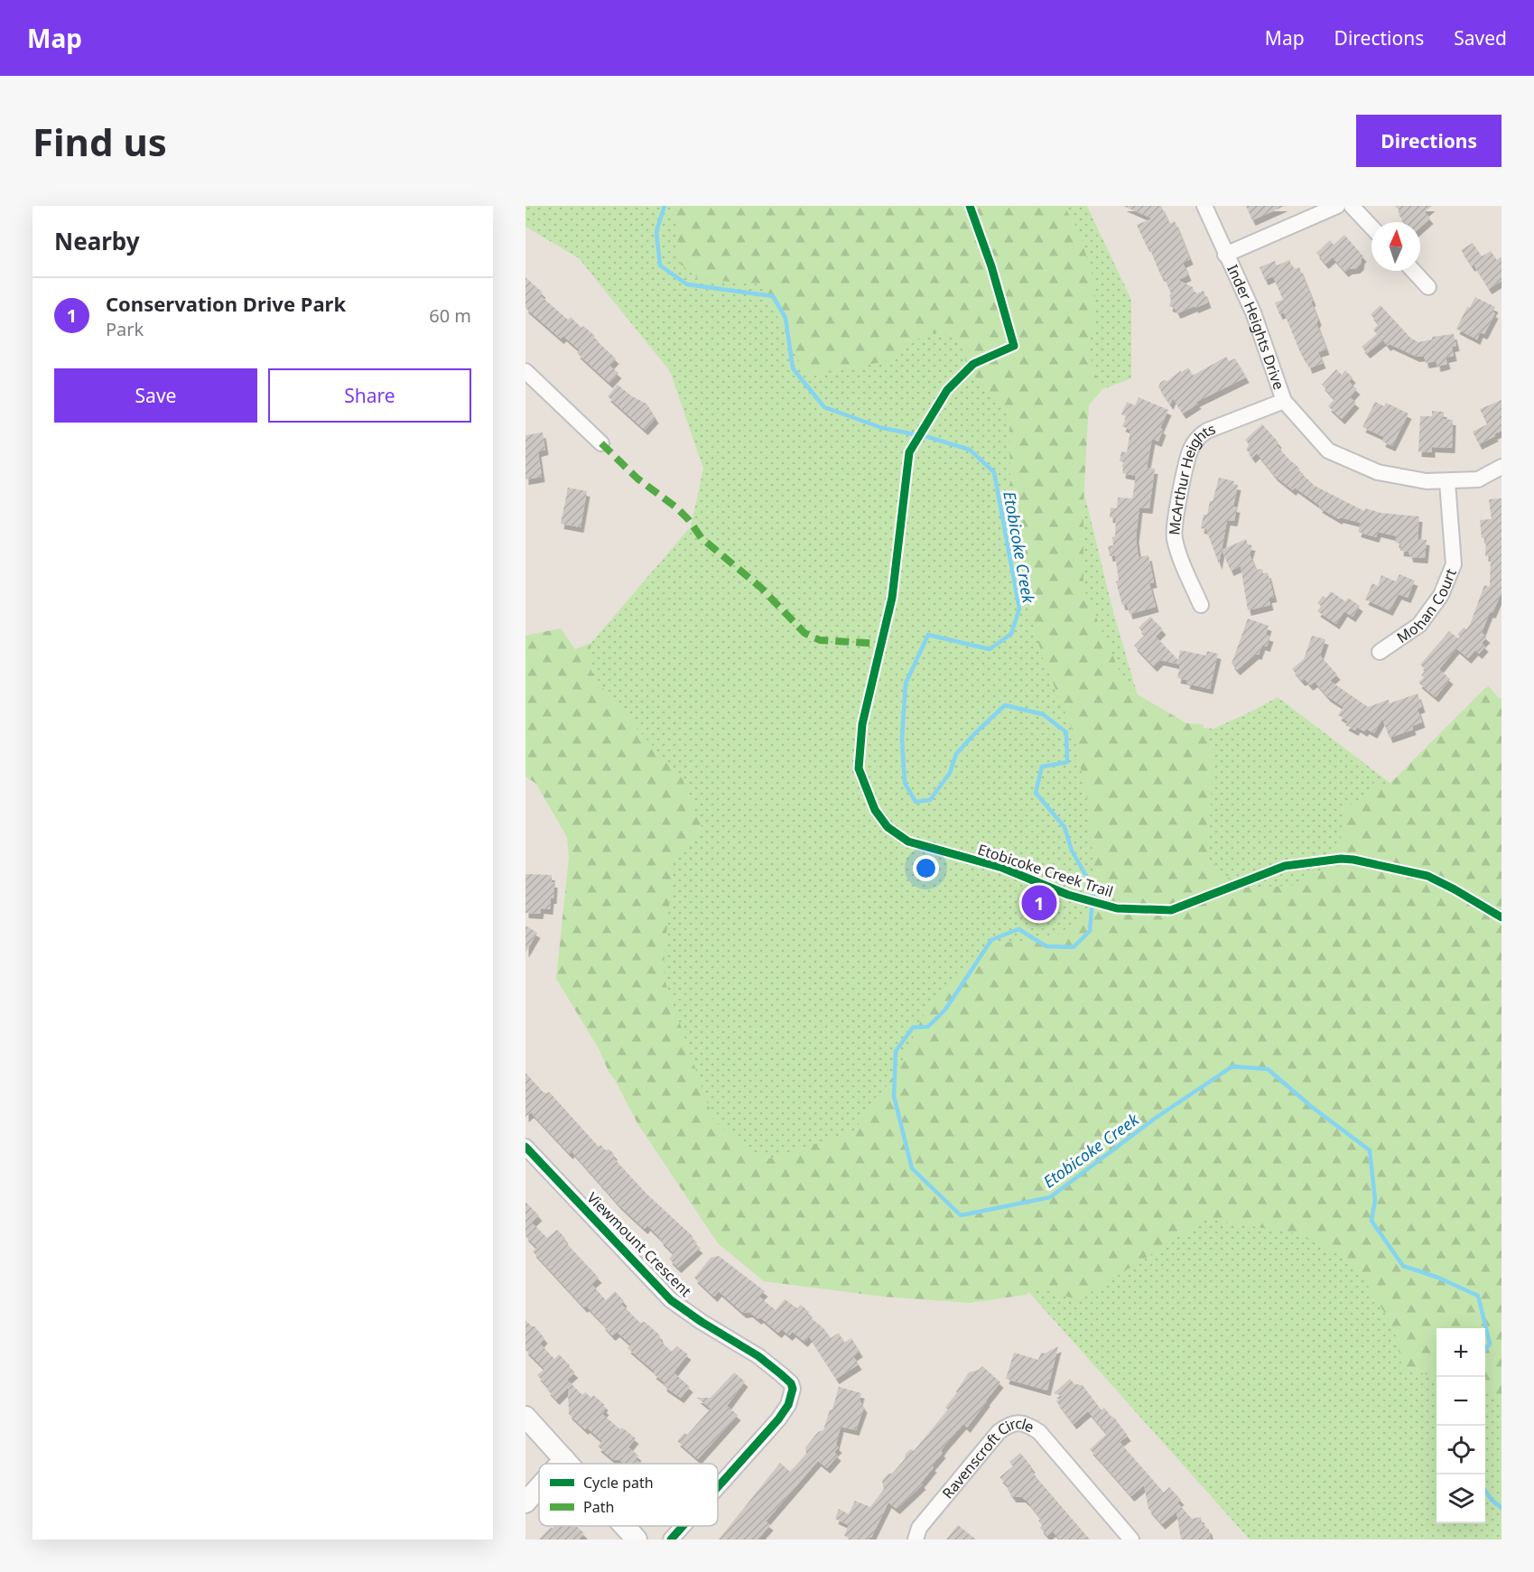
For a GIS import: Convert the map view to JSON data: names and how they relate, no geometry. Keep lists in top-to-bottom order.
{
  "streets": {
    "street": [
      "Inder Heights Drive",
      "McArthur Heights",
      "Mohan Court",
      "Viewmount Crescent",
      "Ravenscroft Circle"
    ],
    "cycle path": ["Etobicoke Creek Trail"]
  },
  "crossings": [
    ["Inder Heights Drive", "McArthur Heights"],
    ["Inder Heights Drive", "Mohan Court"]
  ],
  "water": ["Etobicoke Creek"],
  "legend": ["Cycle path", "Path"],
  "north": "top",
  "page": {
    "header": "Map",
    "nav": ["Map", "Directions", "Saved"],
    "buttons": [
      "Directions",
      ["Save", "Share"]
    ],
    "title": "Find us",
    "heading": "Nearby",
    "list": [
      {
        "mark": "1",
        "name": "Conservation Drive Park",
        "note": "Park",
        "value": "60 m"
      }
    ],
    "pins": "1",
    "map_buttons": ["+", "−"]
  }
}
